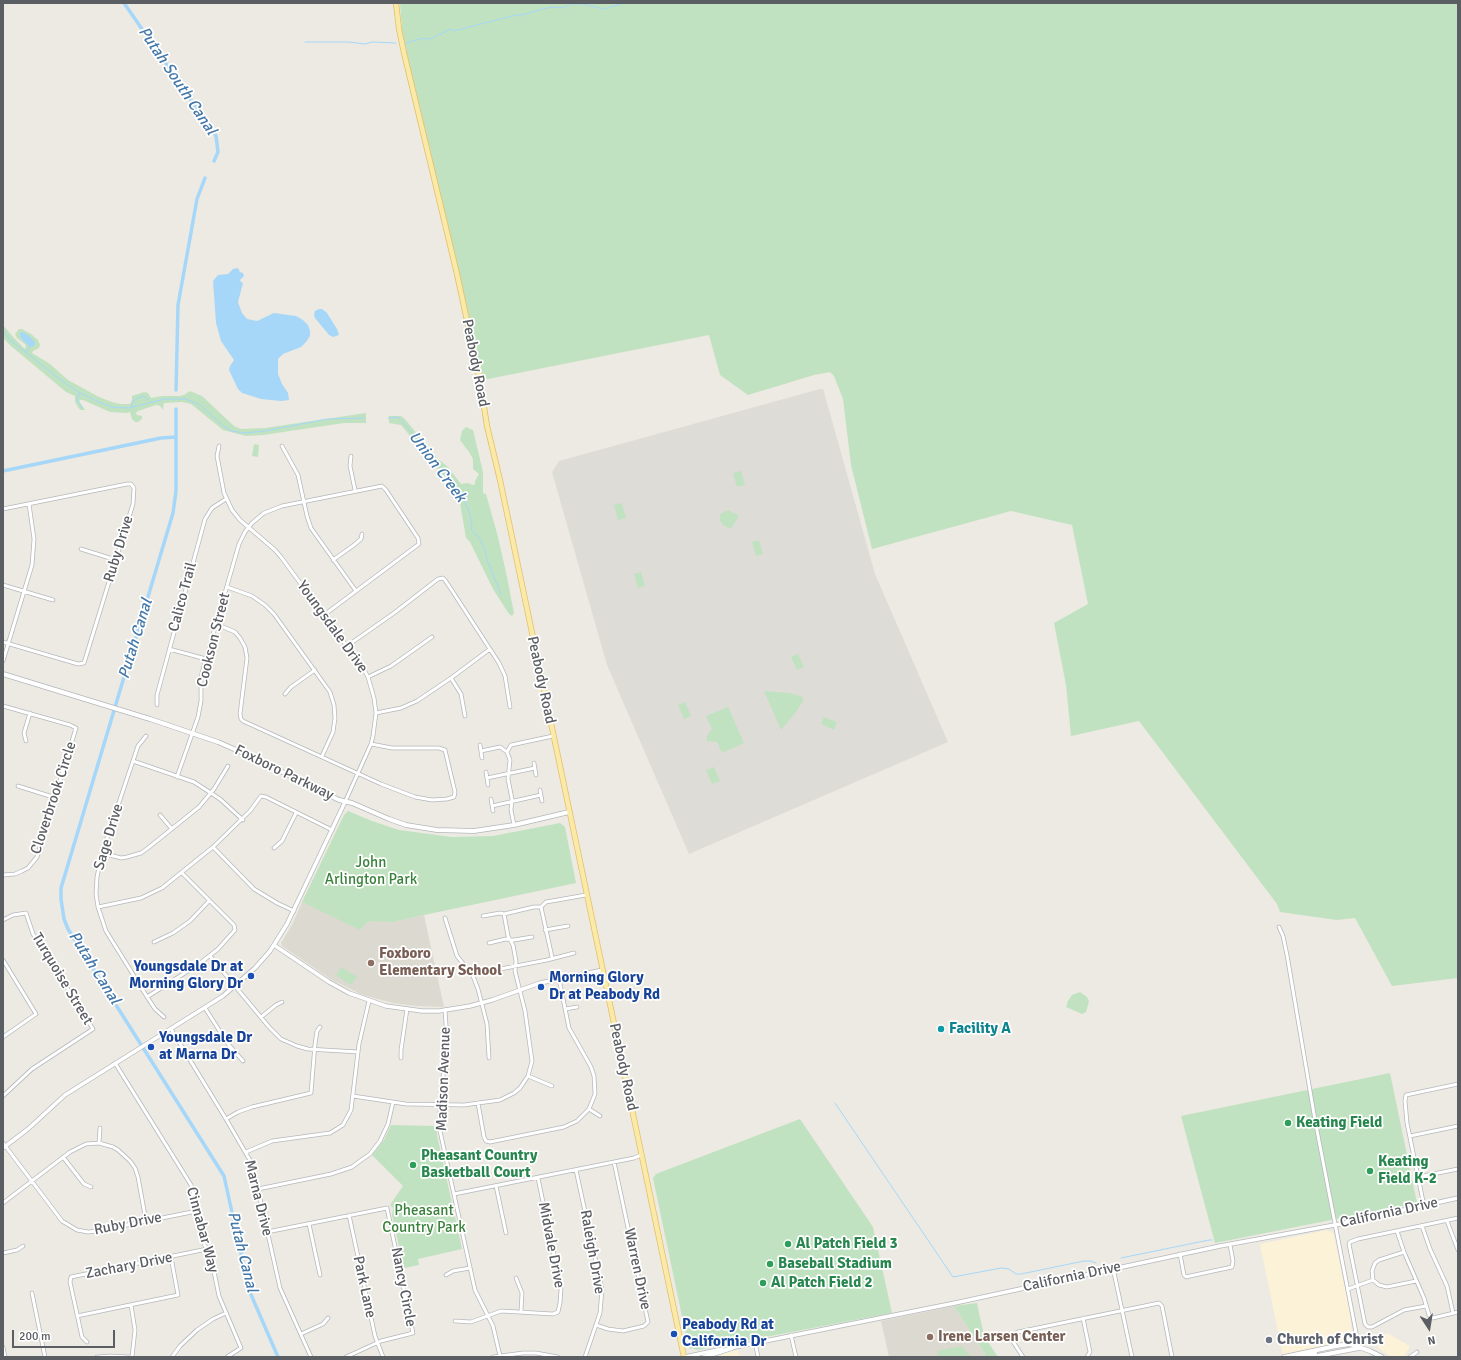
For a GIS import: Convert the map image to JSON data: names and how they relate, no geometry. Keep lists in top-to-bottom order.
{
  "streets": {
    "main road": ["Peabody Road", "Foxboro Parkway"],
    "street": [
      "Ruby Drive",
      "Calico Trail",
      "Youngsdale Drive",
      "Cookson Street",
      "Cloverbrook Circle",
      "Sage Drive",
      "Turquoise Street",
      "Madison Avenue",
      "Marna Drive",
      "California Drive",
      "Cinnabar Way",
      "Midvale Drive",
      "Raleigh Drive",
      "Zachary Drive",
      "Warren Drive",
      "Park Lane",
      "Nancy Circle"
    ]
  },
  "crossings": [
    ["Peabody Road", "Foxboro Parkway"],
    ["Peabody Road", "California Drive"],
    ["Ruby Drive", "Youngsdale Drive"],
    ["Ruby Drive", "Cinnabar Way"],
    ["Calico Trail", "Youngsdale Drive"],
    ["Youngsdale Drive", "Cookson Street"],
    ["Youngsdale Drive", "Foxboro Parkway"],
    ["Youngsdale Drive", "Marna Drive"],
    ["Youngsdale Drive", "Cinnabar Way"],
    ["Cookson Street", "Foxboro Parkway"],
    ["Madison Avenue", "Midvale Drive"],
    ["Marna Drive", "Nancy Circle"],
    ["Cinnabar Way", "Zachary Drive"],
    ["Raleigh Drive", "Warren Drive"],
    ["Park Lane", "Nancy Circle"]
  ],
  "water": ["Putah South Canal", "Union Creek", "Putah Canal"],
  "parks": ["John Arlington Park", "Pheasant Country Park"],
  "places": [
    "Foxboro Elementary School",
    "Youngsdale Dr at Morning Glory Dr",
    "Morning Glory Dr at Peabody Rd",
    "Facility A",
    "Youngsdale Dr at Marna Dr",
    "Keating Field",
    "Pheasant Country Basketball Court",
    "Keating Field K-2",
    "Al Patch Field 3",
    "Baseball Stadium",
    "Al Patch Field 2",
    "Peabody Rd at California Dr",
    "Irene Larsen Center",
    "Church of Christ"
  ],
  "scale_bar": "200 m",
  "north": "bottom"
}
